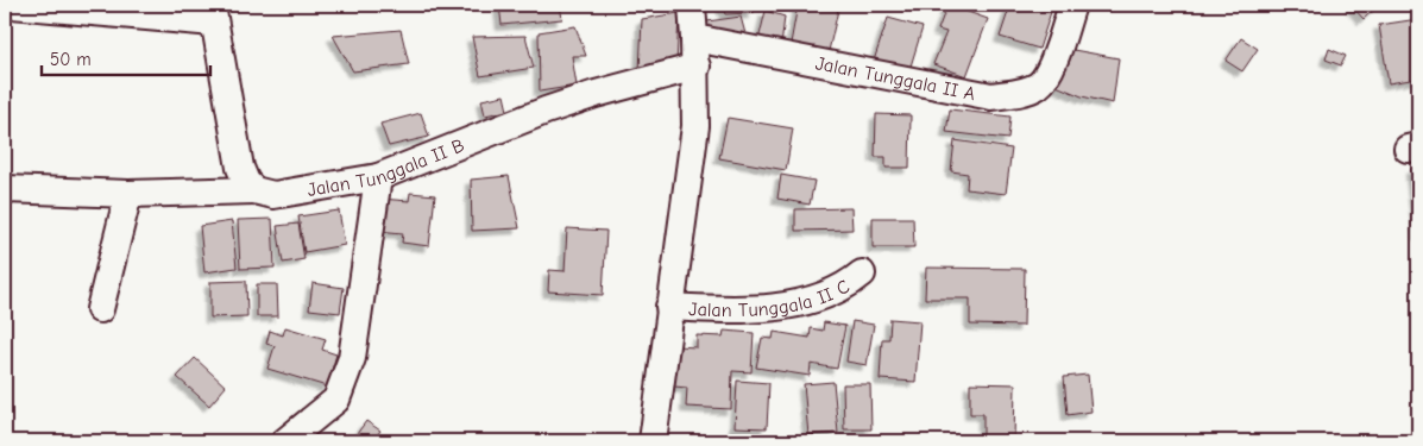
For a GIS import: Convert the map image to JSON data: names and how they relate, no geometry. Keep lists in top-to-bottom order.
{
  "streets": {
    "street": ["Jalan Tunggala II A", "Jalan Tunggala II B", "Jalan Tunggala II C"]
  },
  "scale_bar": "50 m"
}
